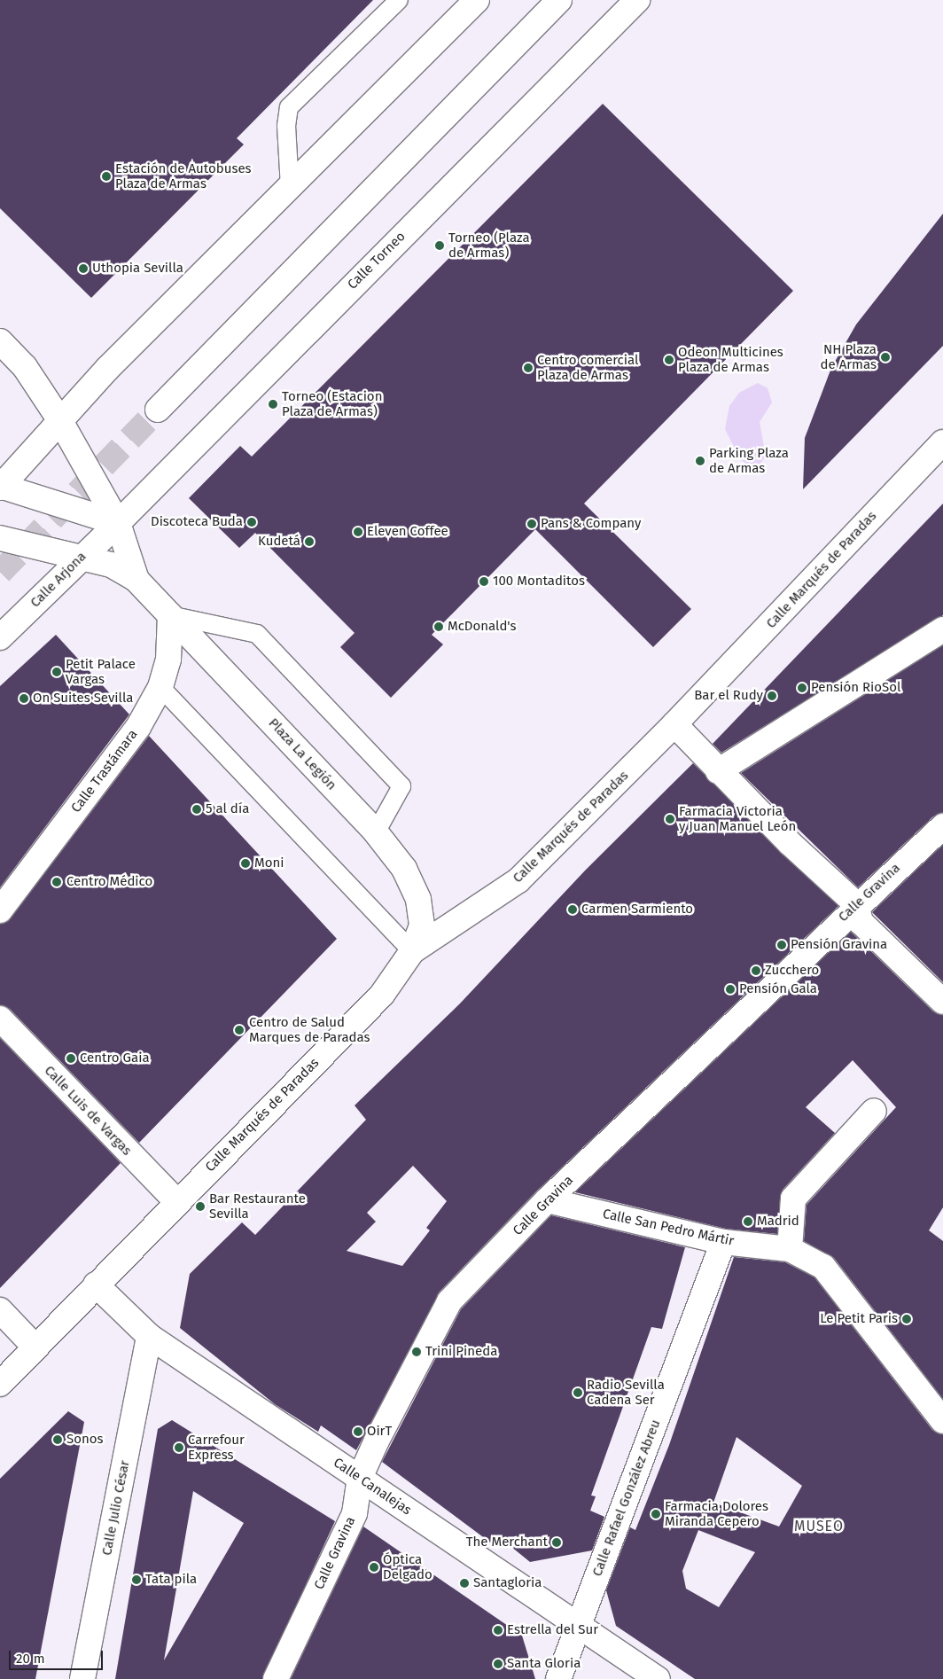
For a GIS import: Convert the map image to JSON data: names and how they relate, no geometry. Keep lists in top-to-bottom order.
{
  "streets": {
    "street": [
      "Calle Torneo",
      "Calle Marqués de Paradas",
      "Calle Arjona",
      "Plaza La Legión",
      "Calle Trastámara",
      "Calle Gravina",
      "Calle Luis de Vargas",
      "Calle San Pedro Mártir",
      "Calle Canalejas",
      "Calle Rafael González Abreu",
      "Calle Julio César"
    ]
  },
  "crossings": [
    ["Calle Torneo", "Calle Arjona"],
    ["Calle Marqués de Paradas", "Plaza La Legión"],
    ["Calle Marqués de Paradas", "Calle Luis de Vargas"],
    ["Calle Marqués de Paradas", "Calle Canalejas"],
    ["Plaza La Legión", "Calle Trastámara"],
    ["Calle Gravina", "Calle San Pedro Mártir"],
    ["Calle Gravina", "Calle Canalejas"],
    ["Calle San Pedro Mártir", "Calle Rafael González Abreu"],
    ["Calle Canalejas", "Calle Rafael González Abreu"],
    ["Calle Canalejas", "Calle Julio César"]
  ],
  "districts": ["MUSEO"],
  "places": [
    "Estación de Autobuses Plaza de Armas",
    "Torneo (Plaza de Armas)",
    "Uthopia Sevilla",
    "NH Plaza de Armas",
    "Odeon Multicines Plaza de Armas",
    "Centro comercial Plaza de Armas",
    "Torneo (Estacion Plaza de Armas)",
    "Parking Plaza de Armas",
    "Discoteca Buda",
    "Pans & Company",
    "Eleven Coffee",
    "Kudetá",
    "100 Montaditos",
    "McDonald's",
    "Petit Palace Vargas",
    "Pensión RioSol",
    "Bar el Rudy",
    "On Suites Sevilla",
    "5 al día",
    "Farmacia Victoria y Juan Manuel León",
    "Moni",
    "Centro Médico",
    "Carmen Sarmiento",
    "Pensión Gravina",
    "Zucchero",
    "Pensión Gala",
    "Centro de Salud Marques de Paradas",
    "Centro Gaia",
    "Bar Restaurante Sevilla",
    "Madrid",
    "Le Petit Paris",
    "Trini Pineda",
    "Radio Sevilla Cadena Ser",
    "OirT",
    "Sonos",
    "Carrefour Express",
    "Farmacia Dolores Miranda Cepero",
    "The Merchant",
    "Óptica Delgado",
    "Tata pila",
    "Santagloria",
    "Estrella del Sur",
    "Santa Gloria"
  ],
  "scale_bar": "20 m"
}
